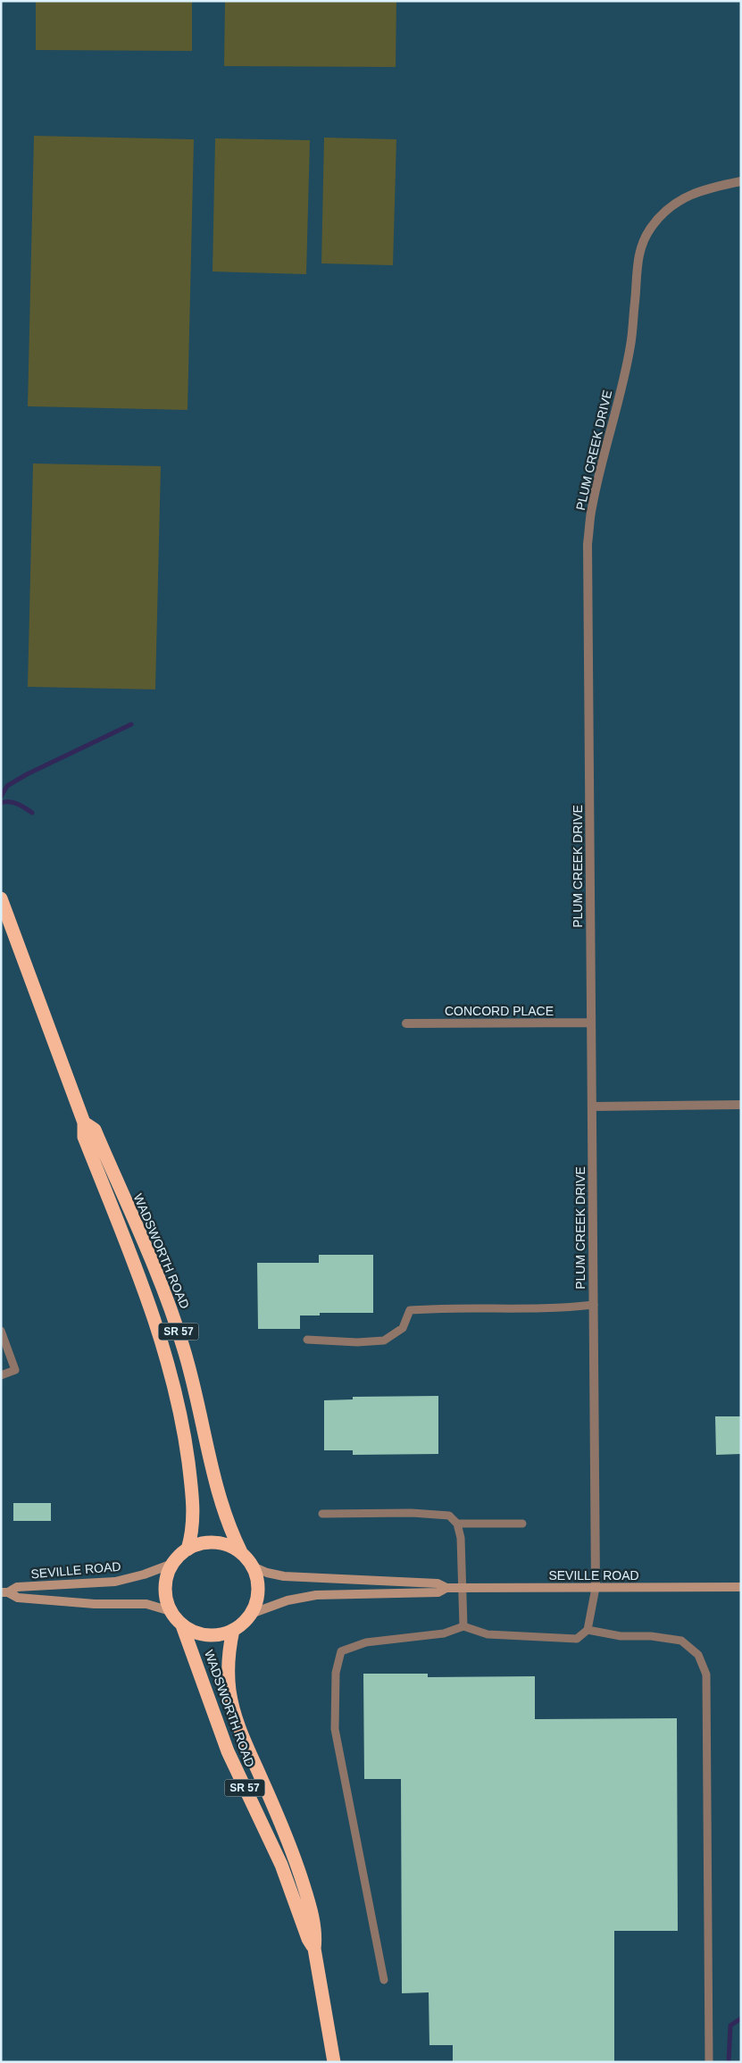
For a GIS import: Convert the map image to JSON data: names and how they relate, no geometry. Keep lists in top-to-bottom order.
{
  "streets": {
    "highway": ["WADSWORTH ROAD", "SR 57"],
    "street": ["PLUM CREEK DRIVE", "CONCORD PLACE", "SEVILLE ROAD"]
  },
  "crossings": [
    ["PLUM CREEK DRIVE", "CONCORD PLACE"],
    ["PLUM CREEK DRIVE", "SEVILLE ROAD"],
    ["WADSWORTH ROAD", "SEVILLE ROAD"]
  ]
}
